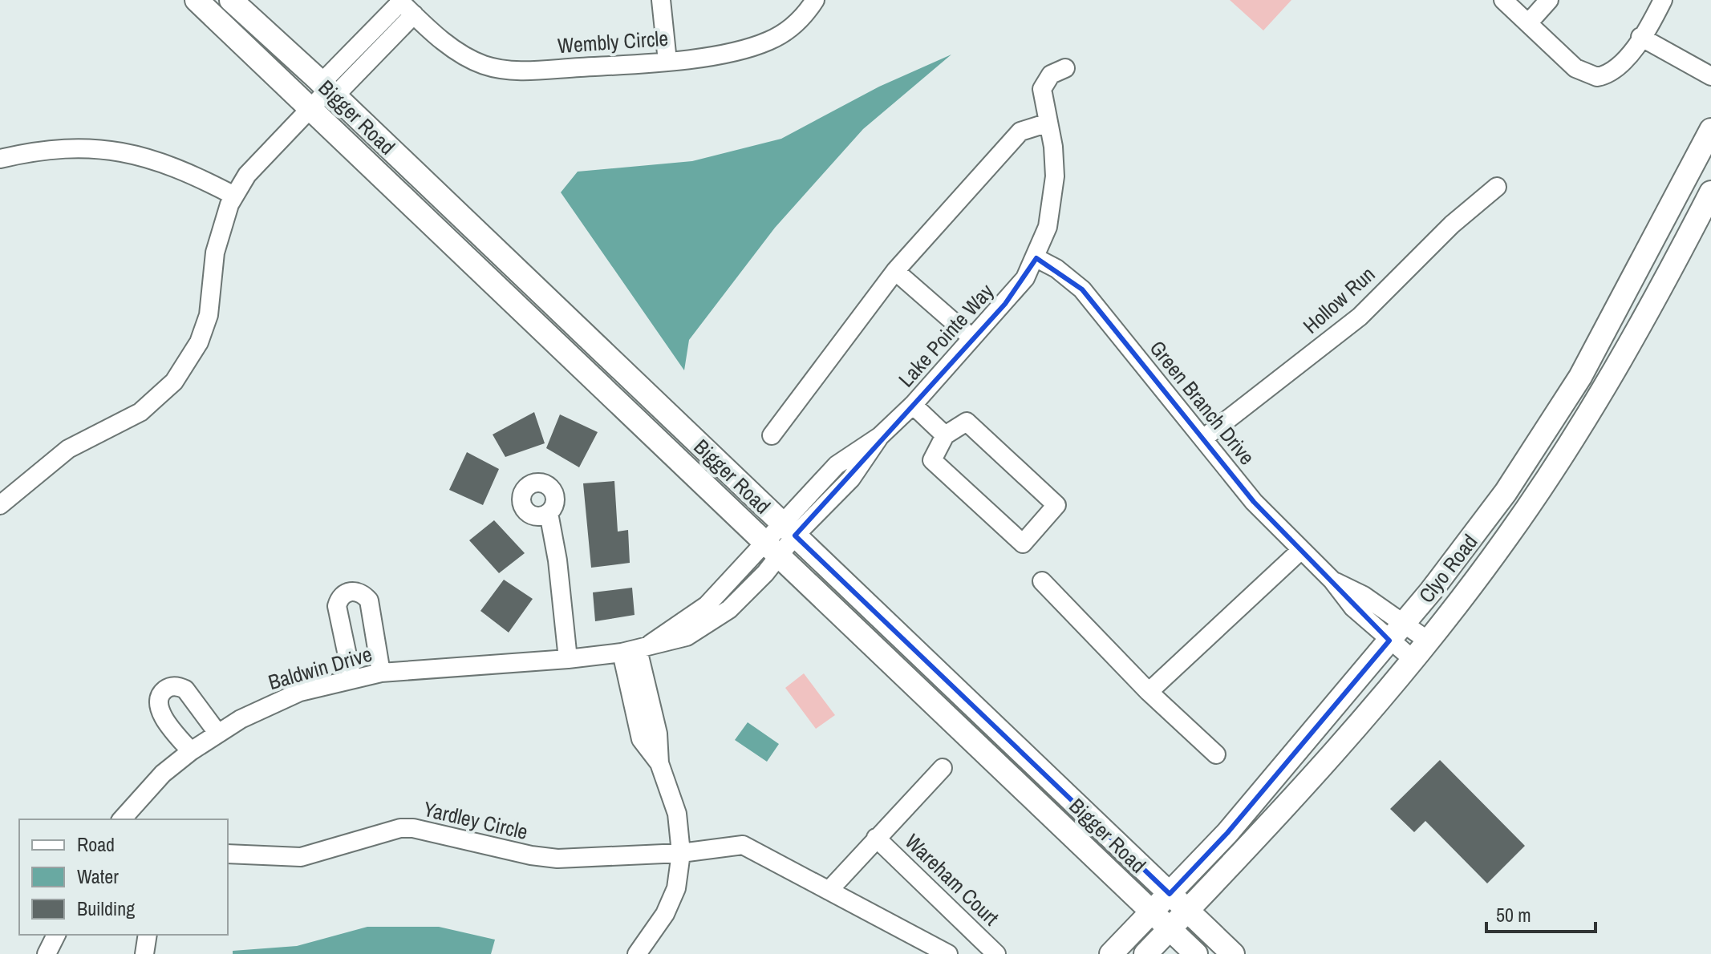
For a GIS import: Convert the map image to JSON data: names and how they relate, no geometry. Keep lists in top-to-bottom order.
{
  "streets": {
    "street": [
      "Wembly Circle",
      "Bigger Road",
      "Hollow Run",
      "Lake Pointe Way",
      "Green Branch Drive",
      "Clyo Road",
      "Baldwin Drive",
      "Yardley Circle",
      "Wareham Court"
    ]
  },
  "crossings": [
    ["Wembly Circle", "Bigger Road"],
    ["Bigger Road", "Lake Pointe Way"],
    ["Bigger Road", "Clyo Road"],
    ["Bigger Road", "Baldwin Drive"],
    ["Hollow Run", "Green Branch Drive"],
    ["Lake Pointe Way", "Green Branch Drive"],
    ["Lake Pointe Way", "Baldwin Drive"],
    ["Green Branch Drive", "Clyo Road"]
  ],
  "legend": ["Road", "Water", "Building"],
  "scale_bar": "50 m"
}
